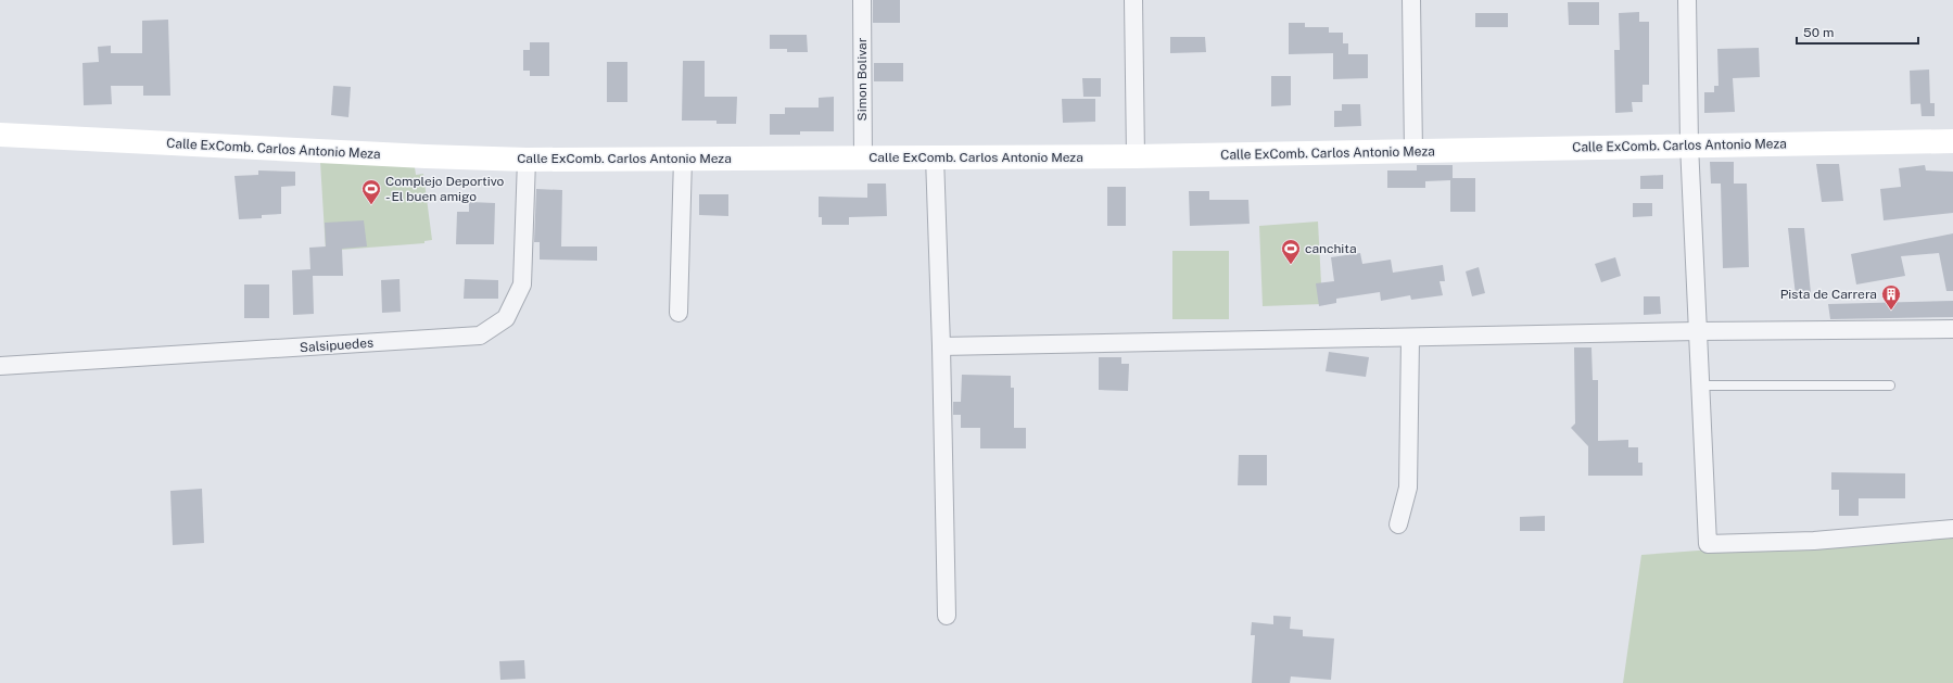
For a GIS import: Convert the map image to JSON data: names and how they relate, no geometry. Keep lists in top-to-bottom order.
{
  "streets": {
    "street": ["Simon Bolivar", "Calle ExComb. Carlos Antonio Meza", "Salsipuedes"]
  },
  "crossings": [
    ["Simon Bolivar", "Calle ExComb. Carlos Antonio Meza"],
    ["Calle ExComb. Carlos Antonio Meza", "Salsipuedes"]
  ],
  "places": {
    "sports": ["Complejo Deportivo - El buen amigo", "canchita"],
    "building": ["Pista de Carrera"]
  },
  "scale_bar": "50 m"
}
